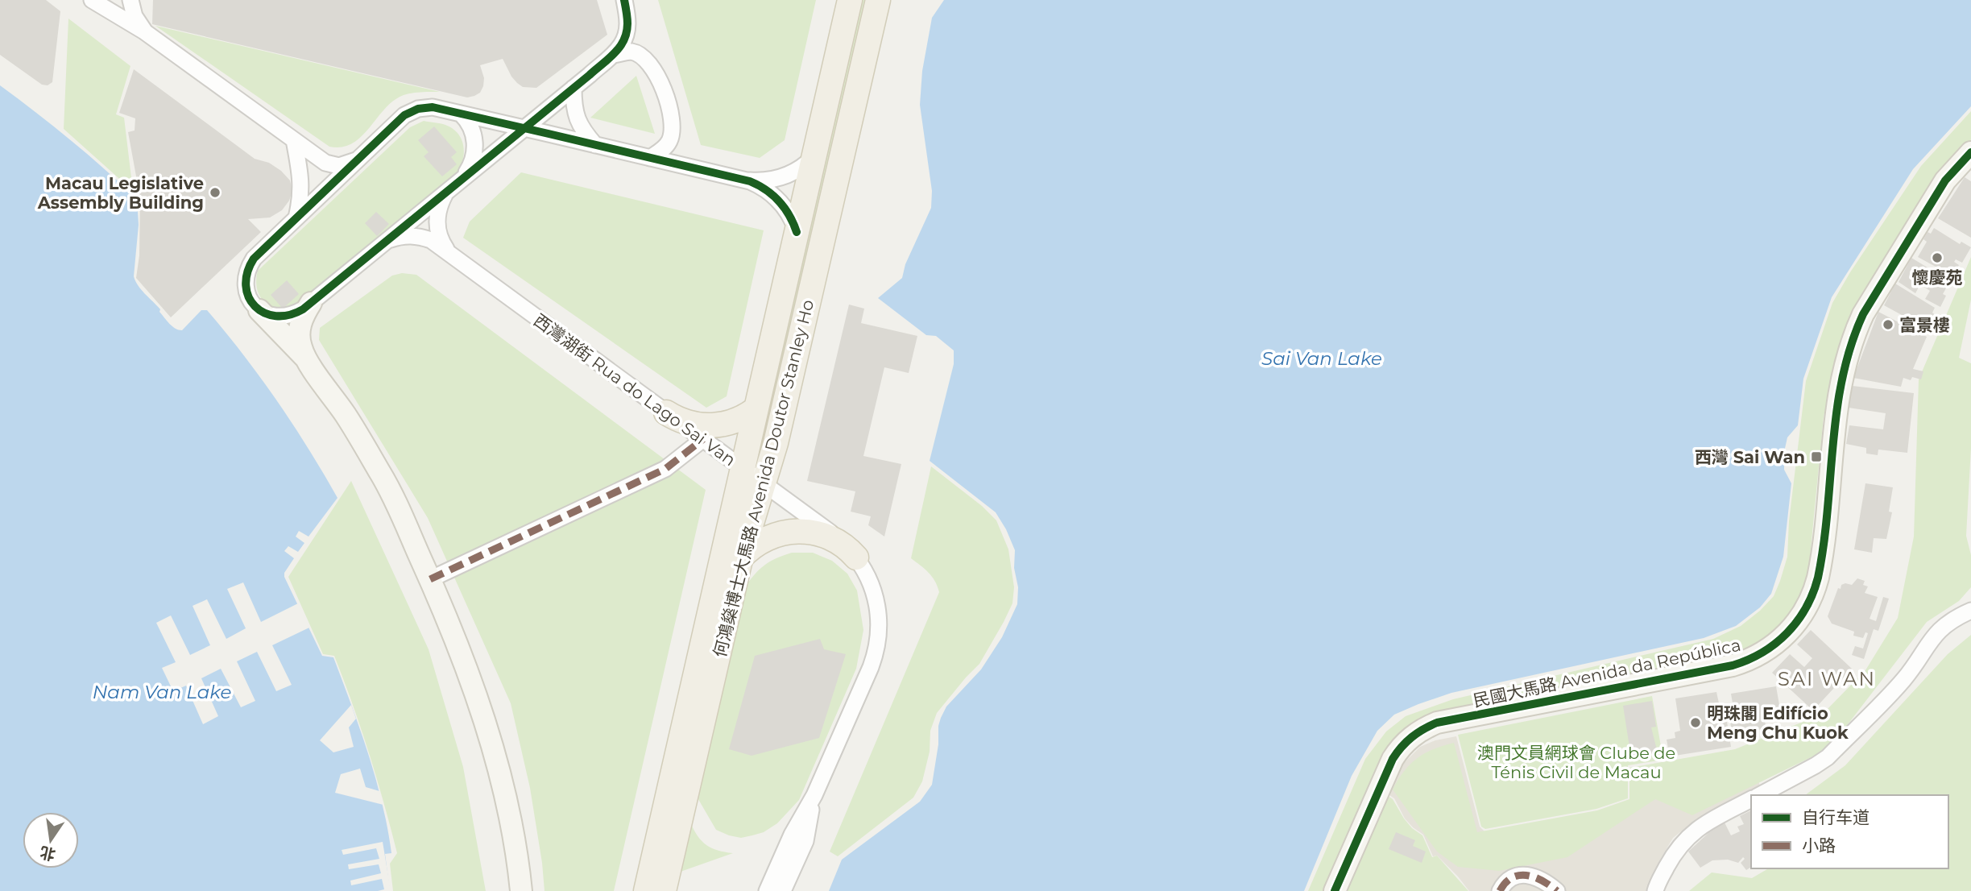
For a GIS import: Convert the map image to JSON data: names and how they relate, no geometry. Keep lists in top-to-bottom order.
{
  "streets": {
    "main road": ["何鴻燊博士大馬路 Avenida Doutor Stanley Ho"],
    "street": ["西灣湖街 Rua do Lago Sai Van", "民國大馬路 Avenida da República"]
  },
  "crossings": [
    ["西灣湖街 Rua do Lago Sai Van", "何鴻燊博士大馬路 Avenida Doutor Stanley Ho"]
  ],
  "districts": ["SAI WAN"],
  "water": ["Sai Van Lake", "Nam Van Lake"],
  "parks": ["澳門文員網球會 Clube de Ténis Civil de Macau"],
  "places": {
    "other": [
      "Macau Legislative Assembly Building",
      "懷慶苑",
      "富景樓",
      "明珠閣 Edifício Meng Chu Kuok"
    ],
    "transit": ["西灣 Sai Wan"]
  },
  "legend": ["自行车道", "小路"],
  "north": "bottom"
}
